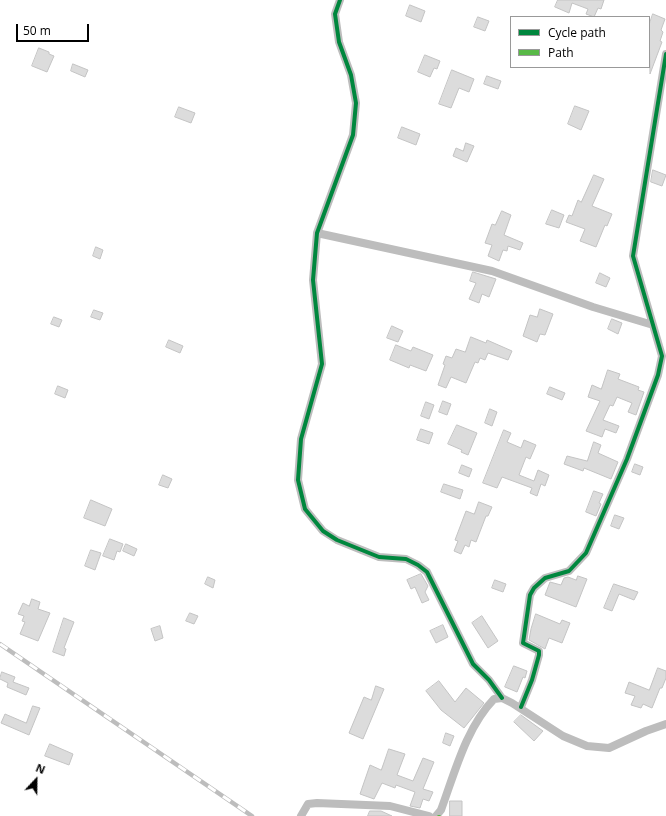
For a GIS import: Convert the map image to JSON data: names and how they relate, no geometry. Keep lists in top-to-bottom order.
{
  "legend": ["Cycle path", "Path"],
  "scale_bar": "50 m",
  "north": "top"
}
